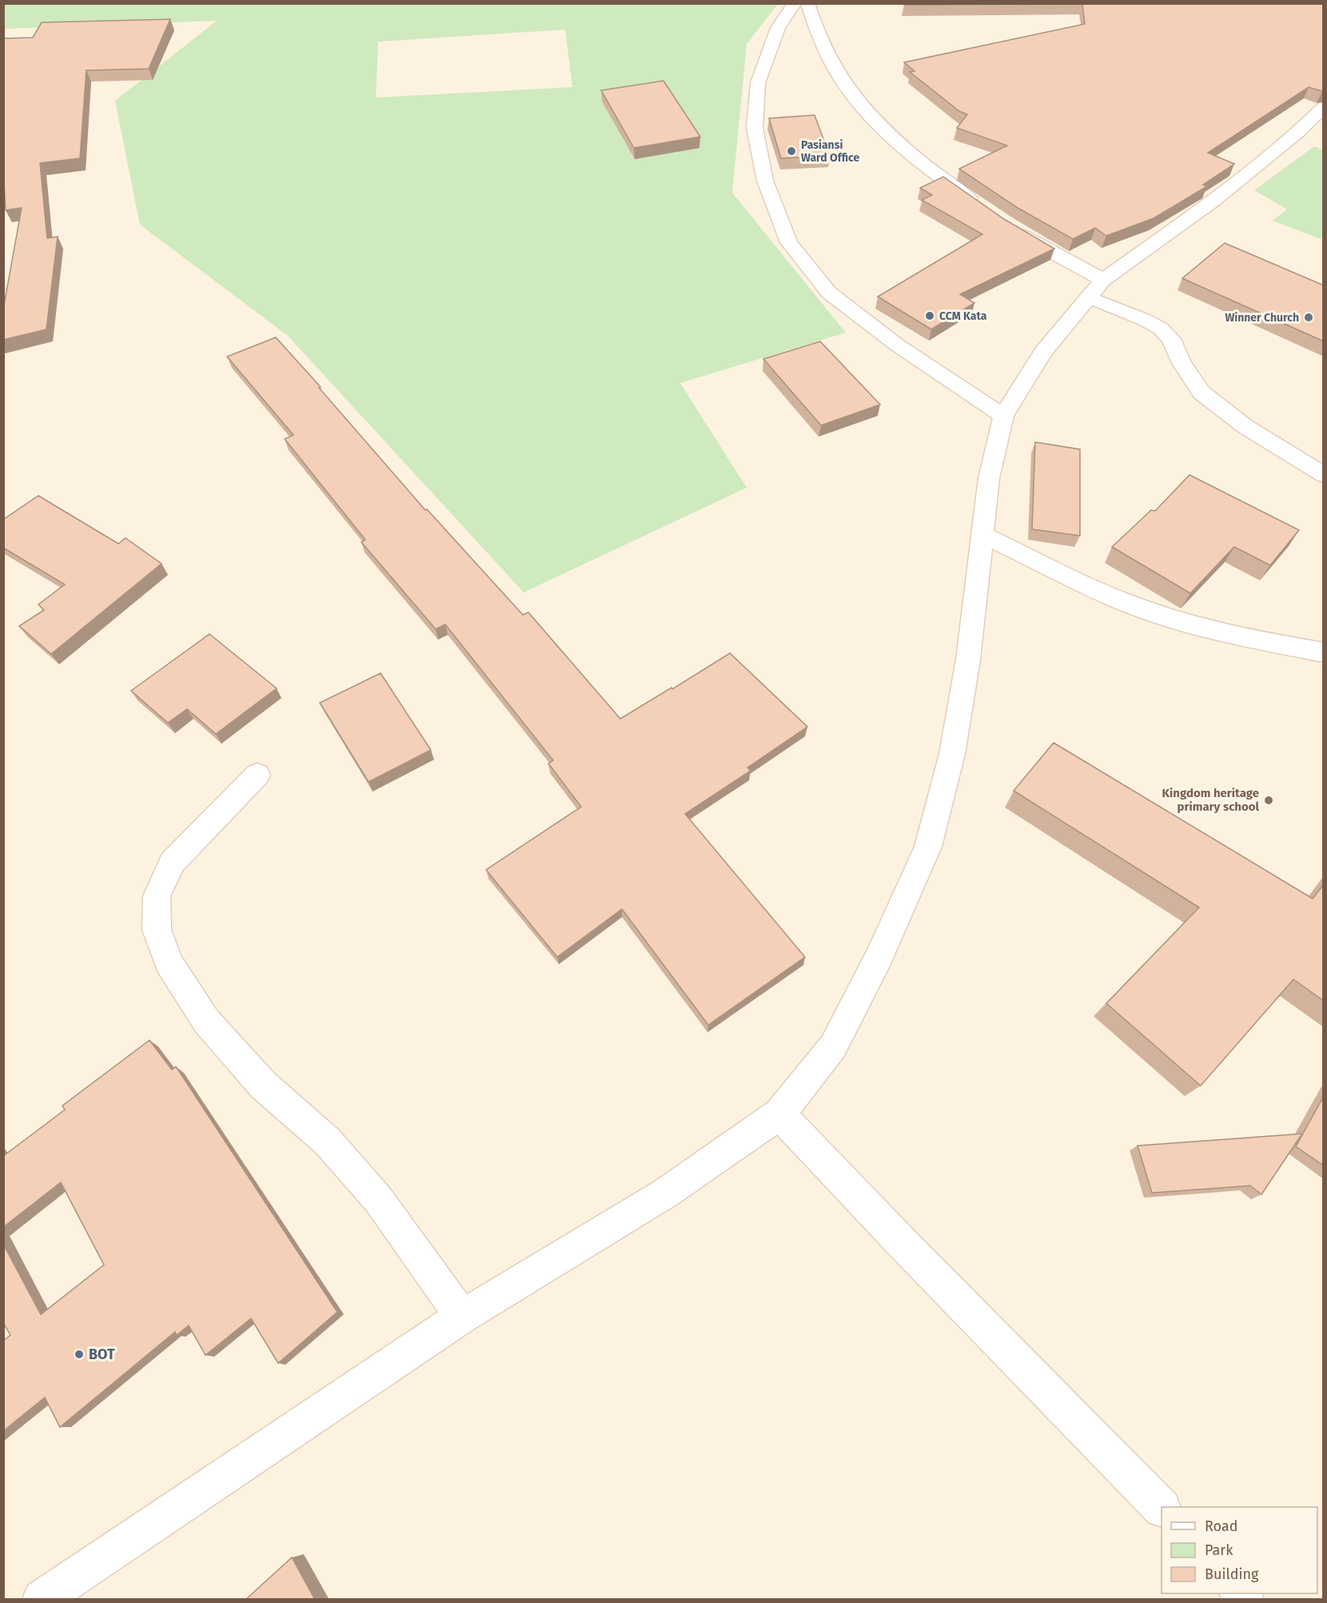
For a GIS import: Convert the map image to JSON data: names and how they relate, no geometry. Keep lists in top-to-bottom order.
{
  "places": [
    "Pasiansi Ward Office",
    "CCM Kata",
    "Winner Church",
    "Kingdom heritage primary school",
    "BOT"
  ],
  "legend": ["Road", "Park", "Building"]
}
